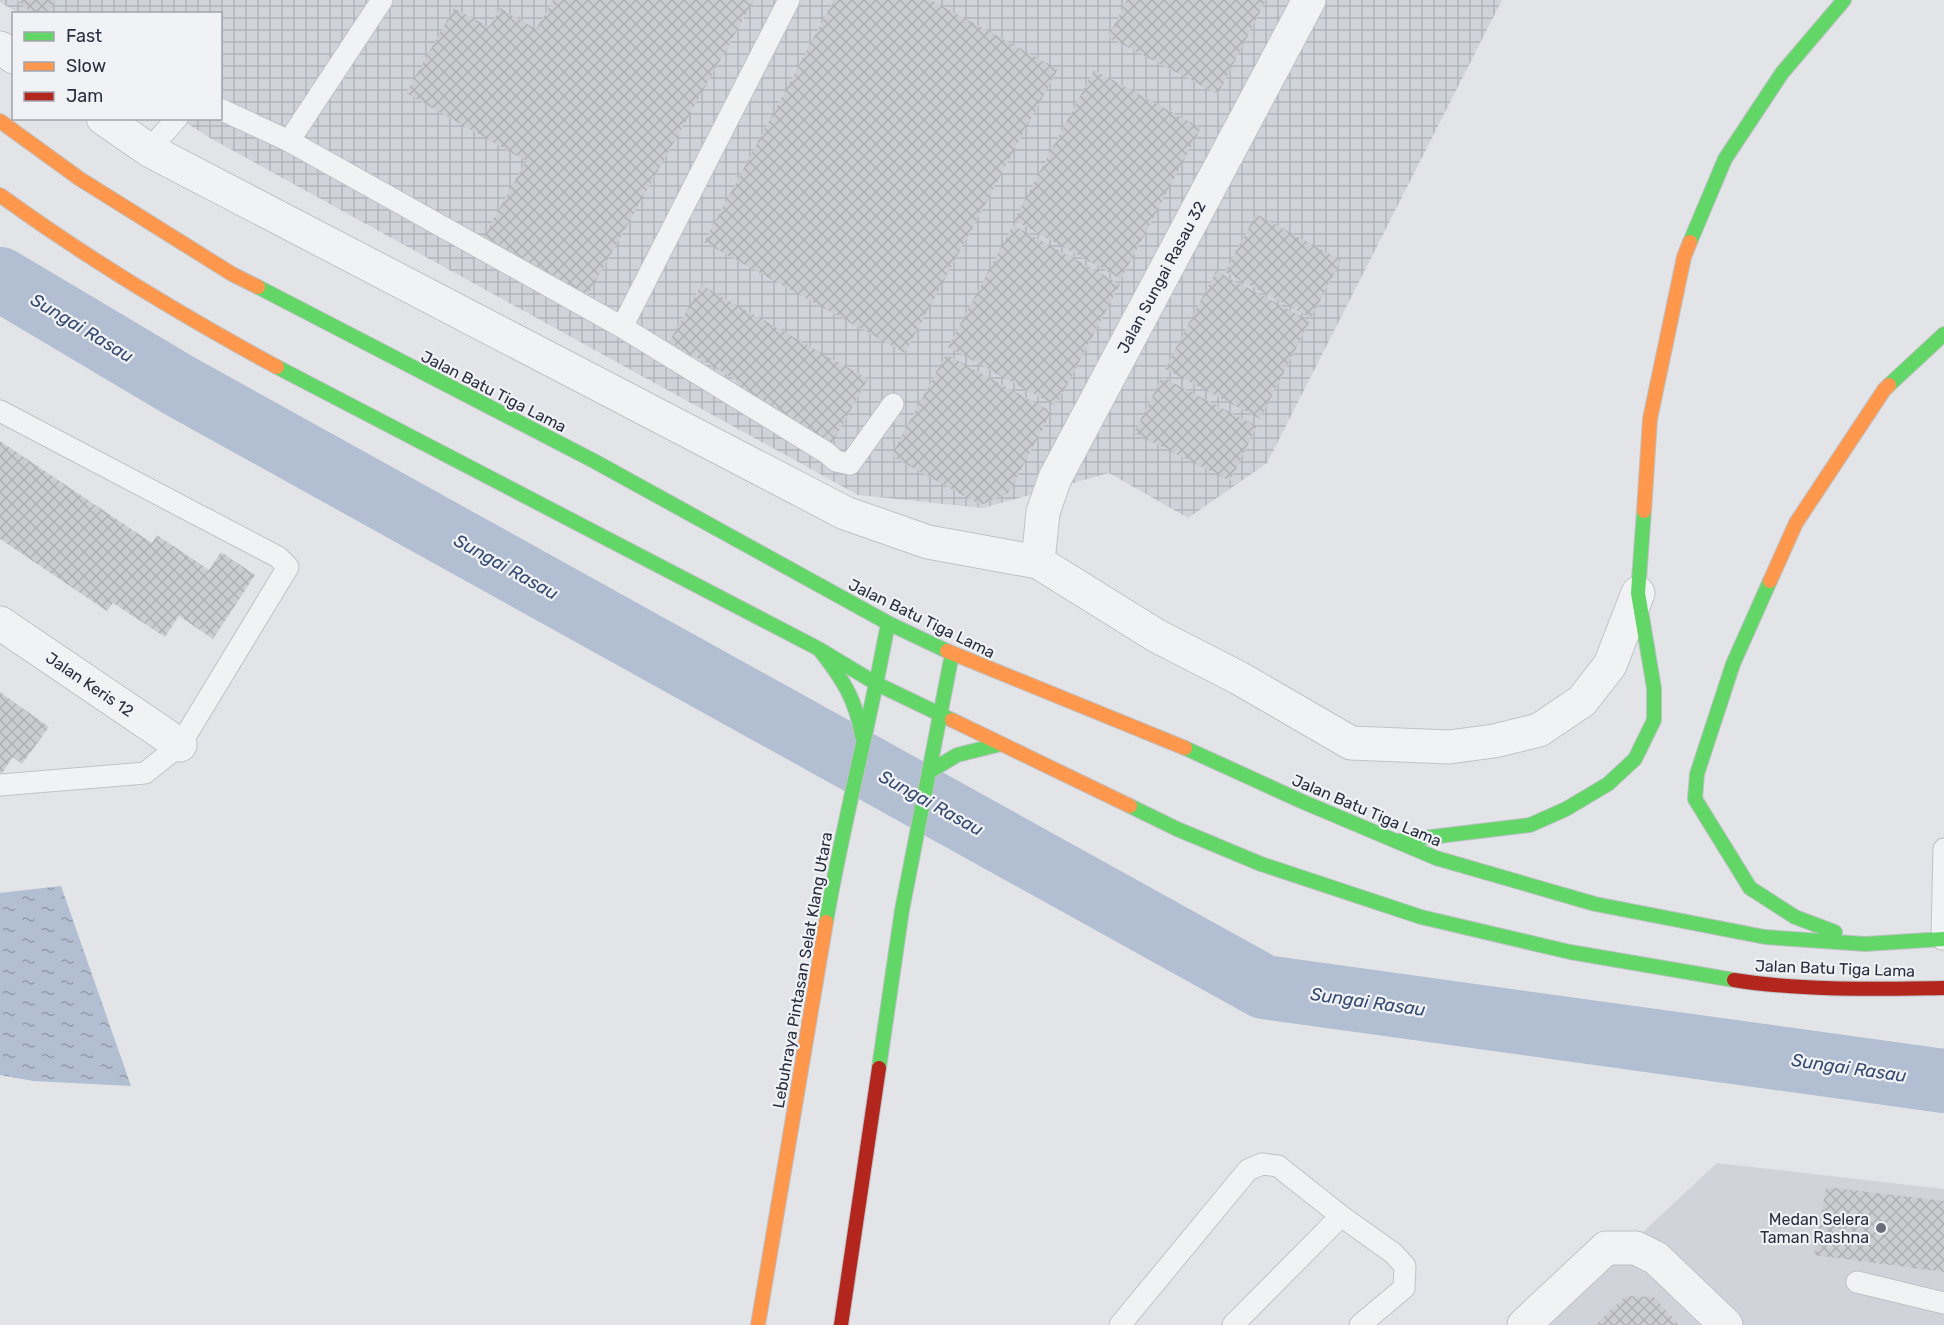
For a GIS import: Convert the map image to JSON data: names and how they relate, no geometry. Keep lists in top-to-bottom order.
{
  "streets": {
    "main road": ["Jalan Batu Tiga Lama", "Lebuhraya Pintasan Selat Klang Utara"],
    "street": ["Jalan Sungai Rasau 32", "Jalan Keris 12"]
  },
  "water": ["Sungai Rasau"],
  "places": ["Medan Selera Taman Rashna"],
  "legend": ["Fast", "Slow", "Jam"]
}
